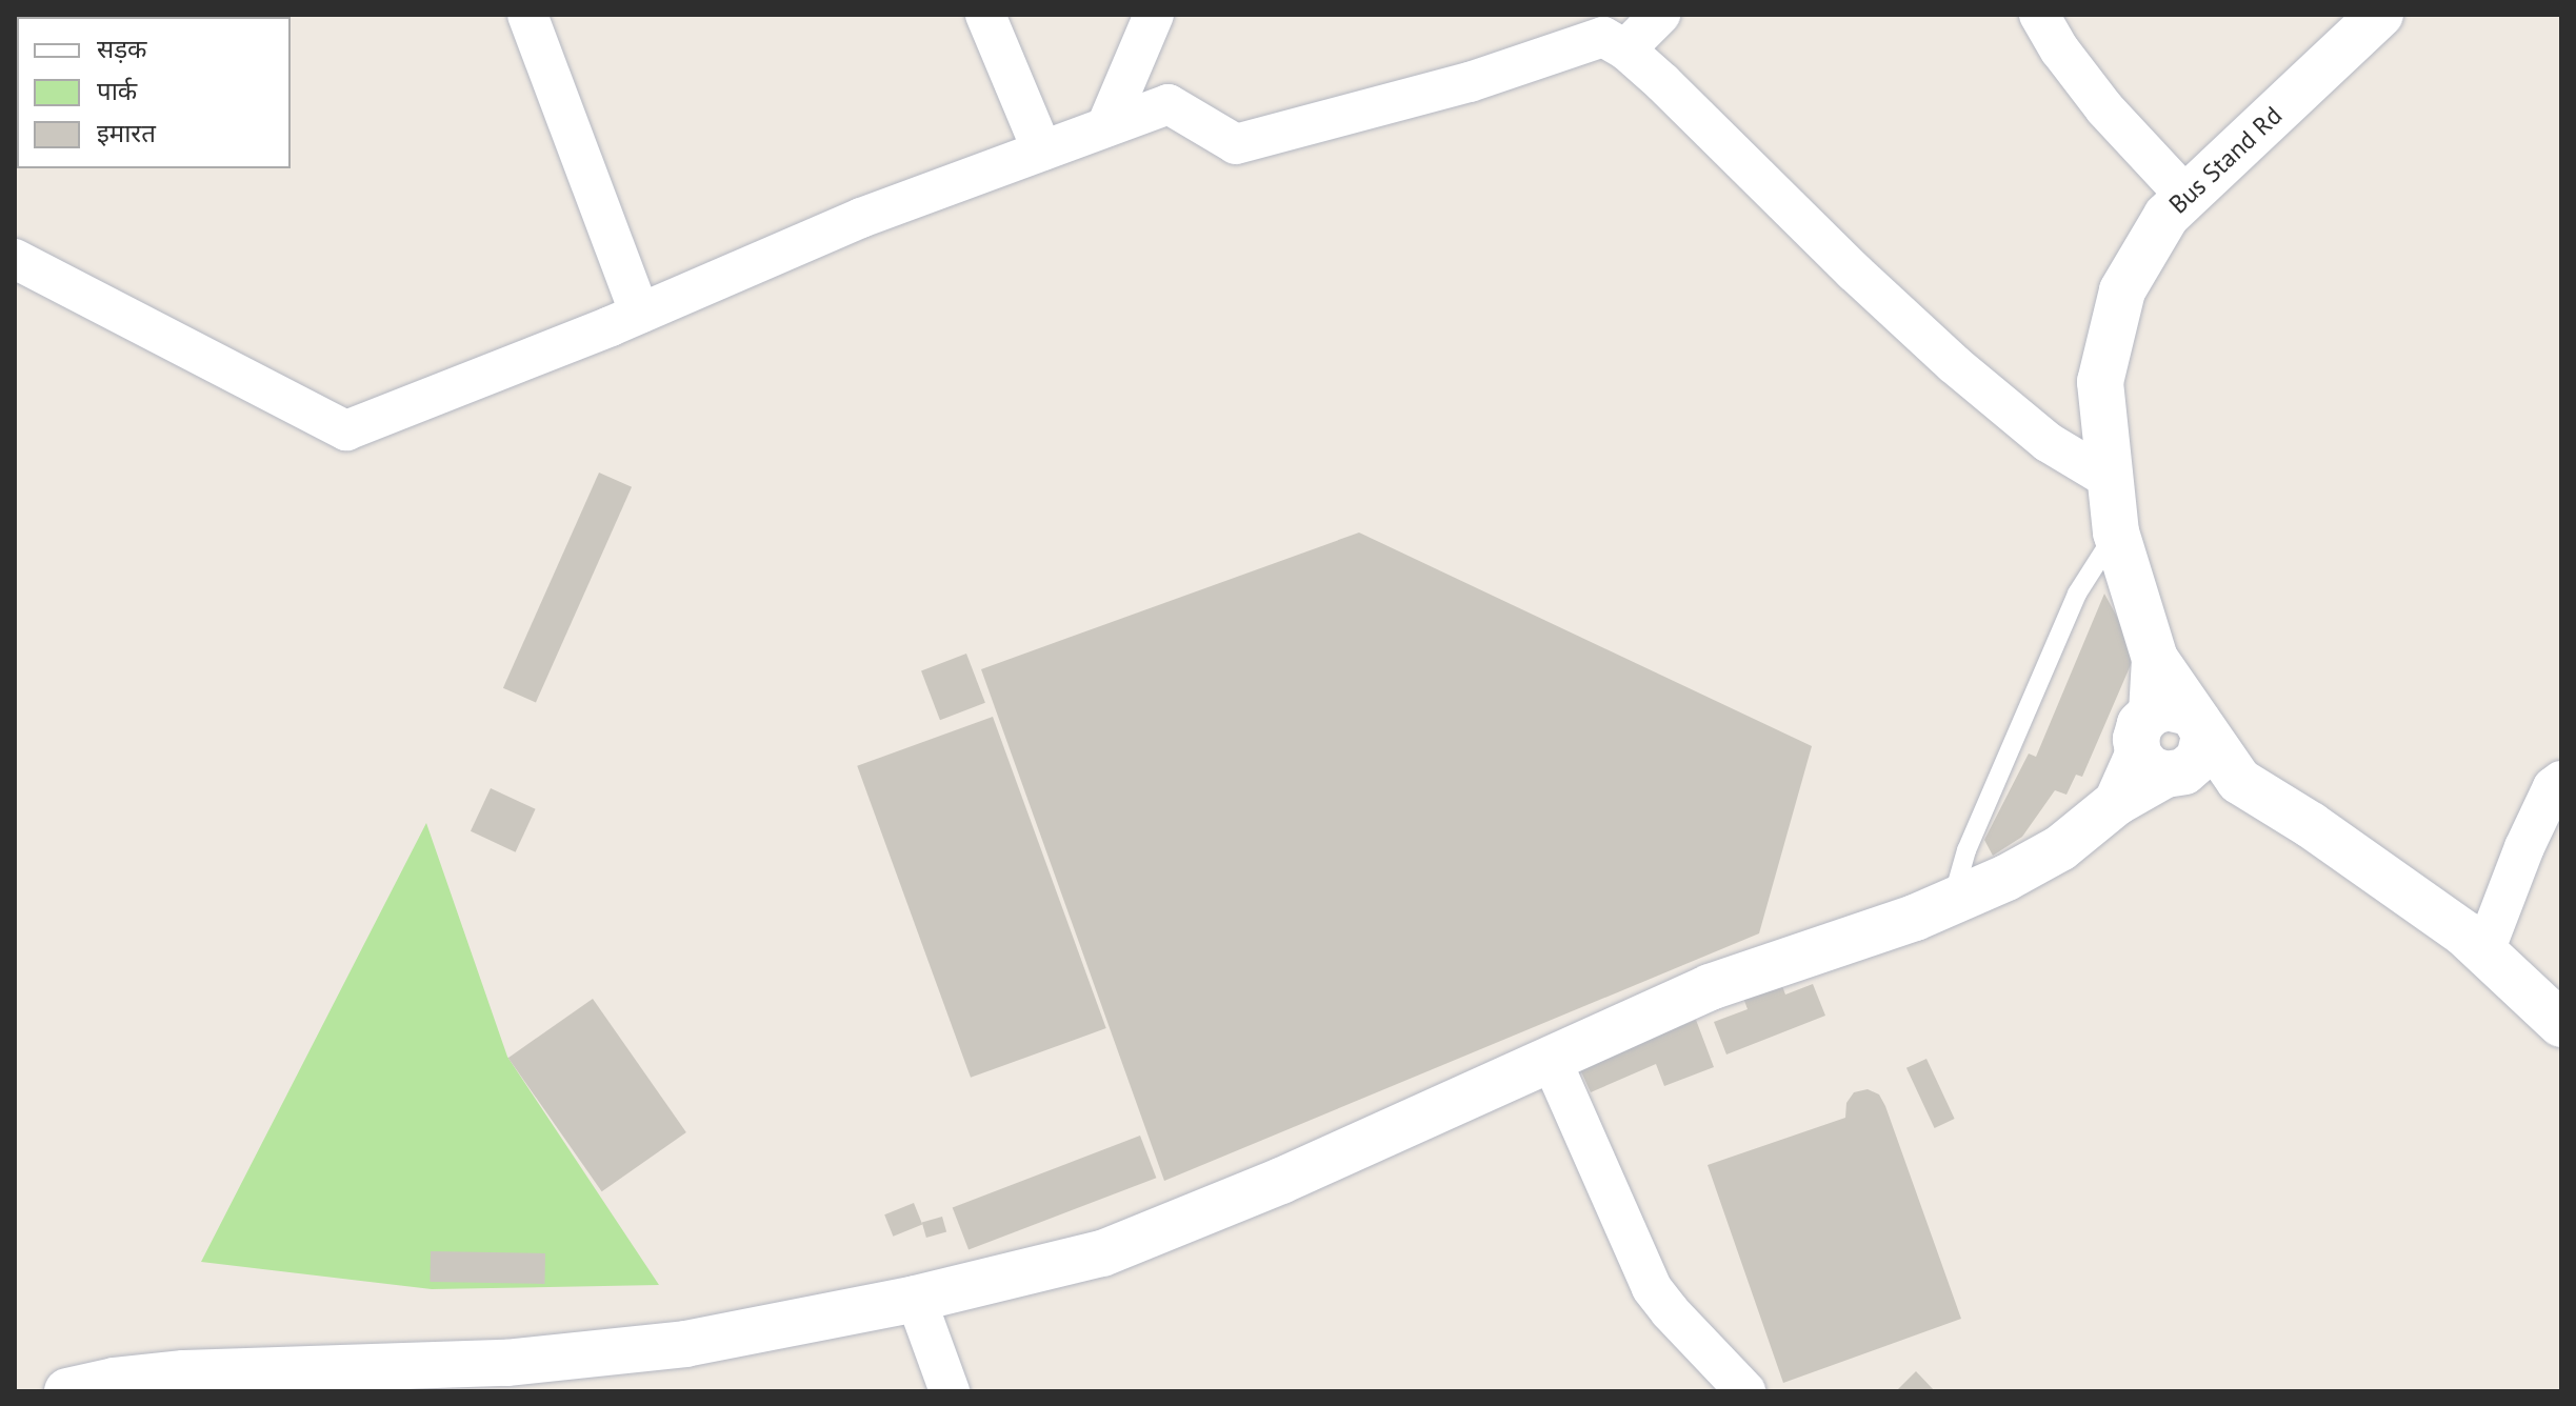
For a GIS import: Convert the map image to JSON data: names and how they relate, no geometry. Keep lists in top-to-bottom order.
{
  "streets": {
    "street": ["Bus Stand Rd"]
  },
  "legend": ["सड़क", "पार्क", "इमारत"]
}
